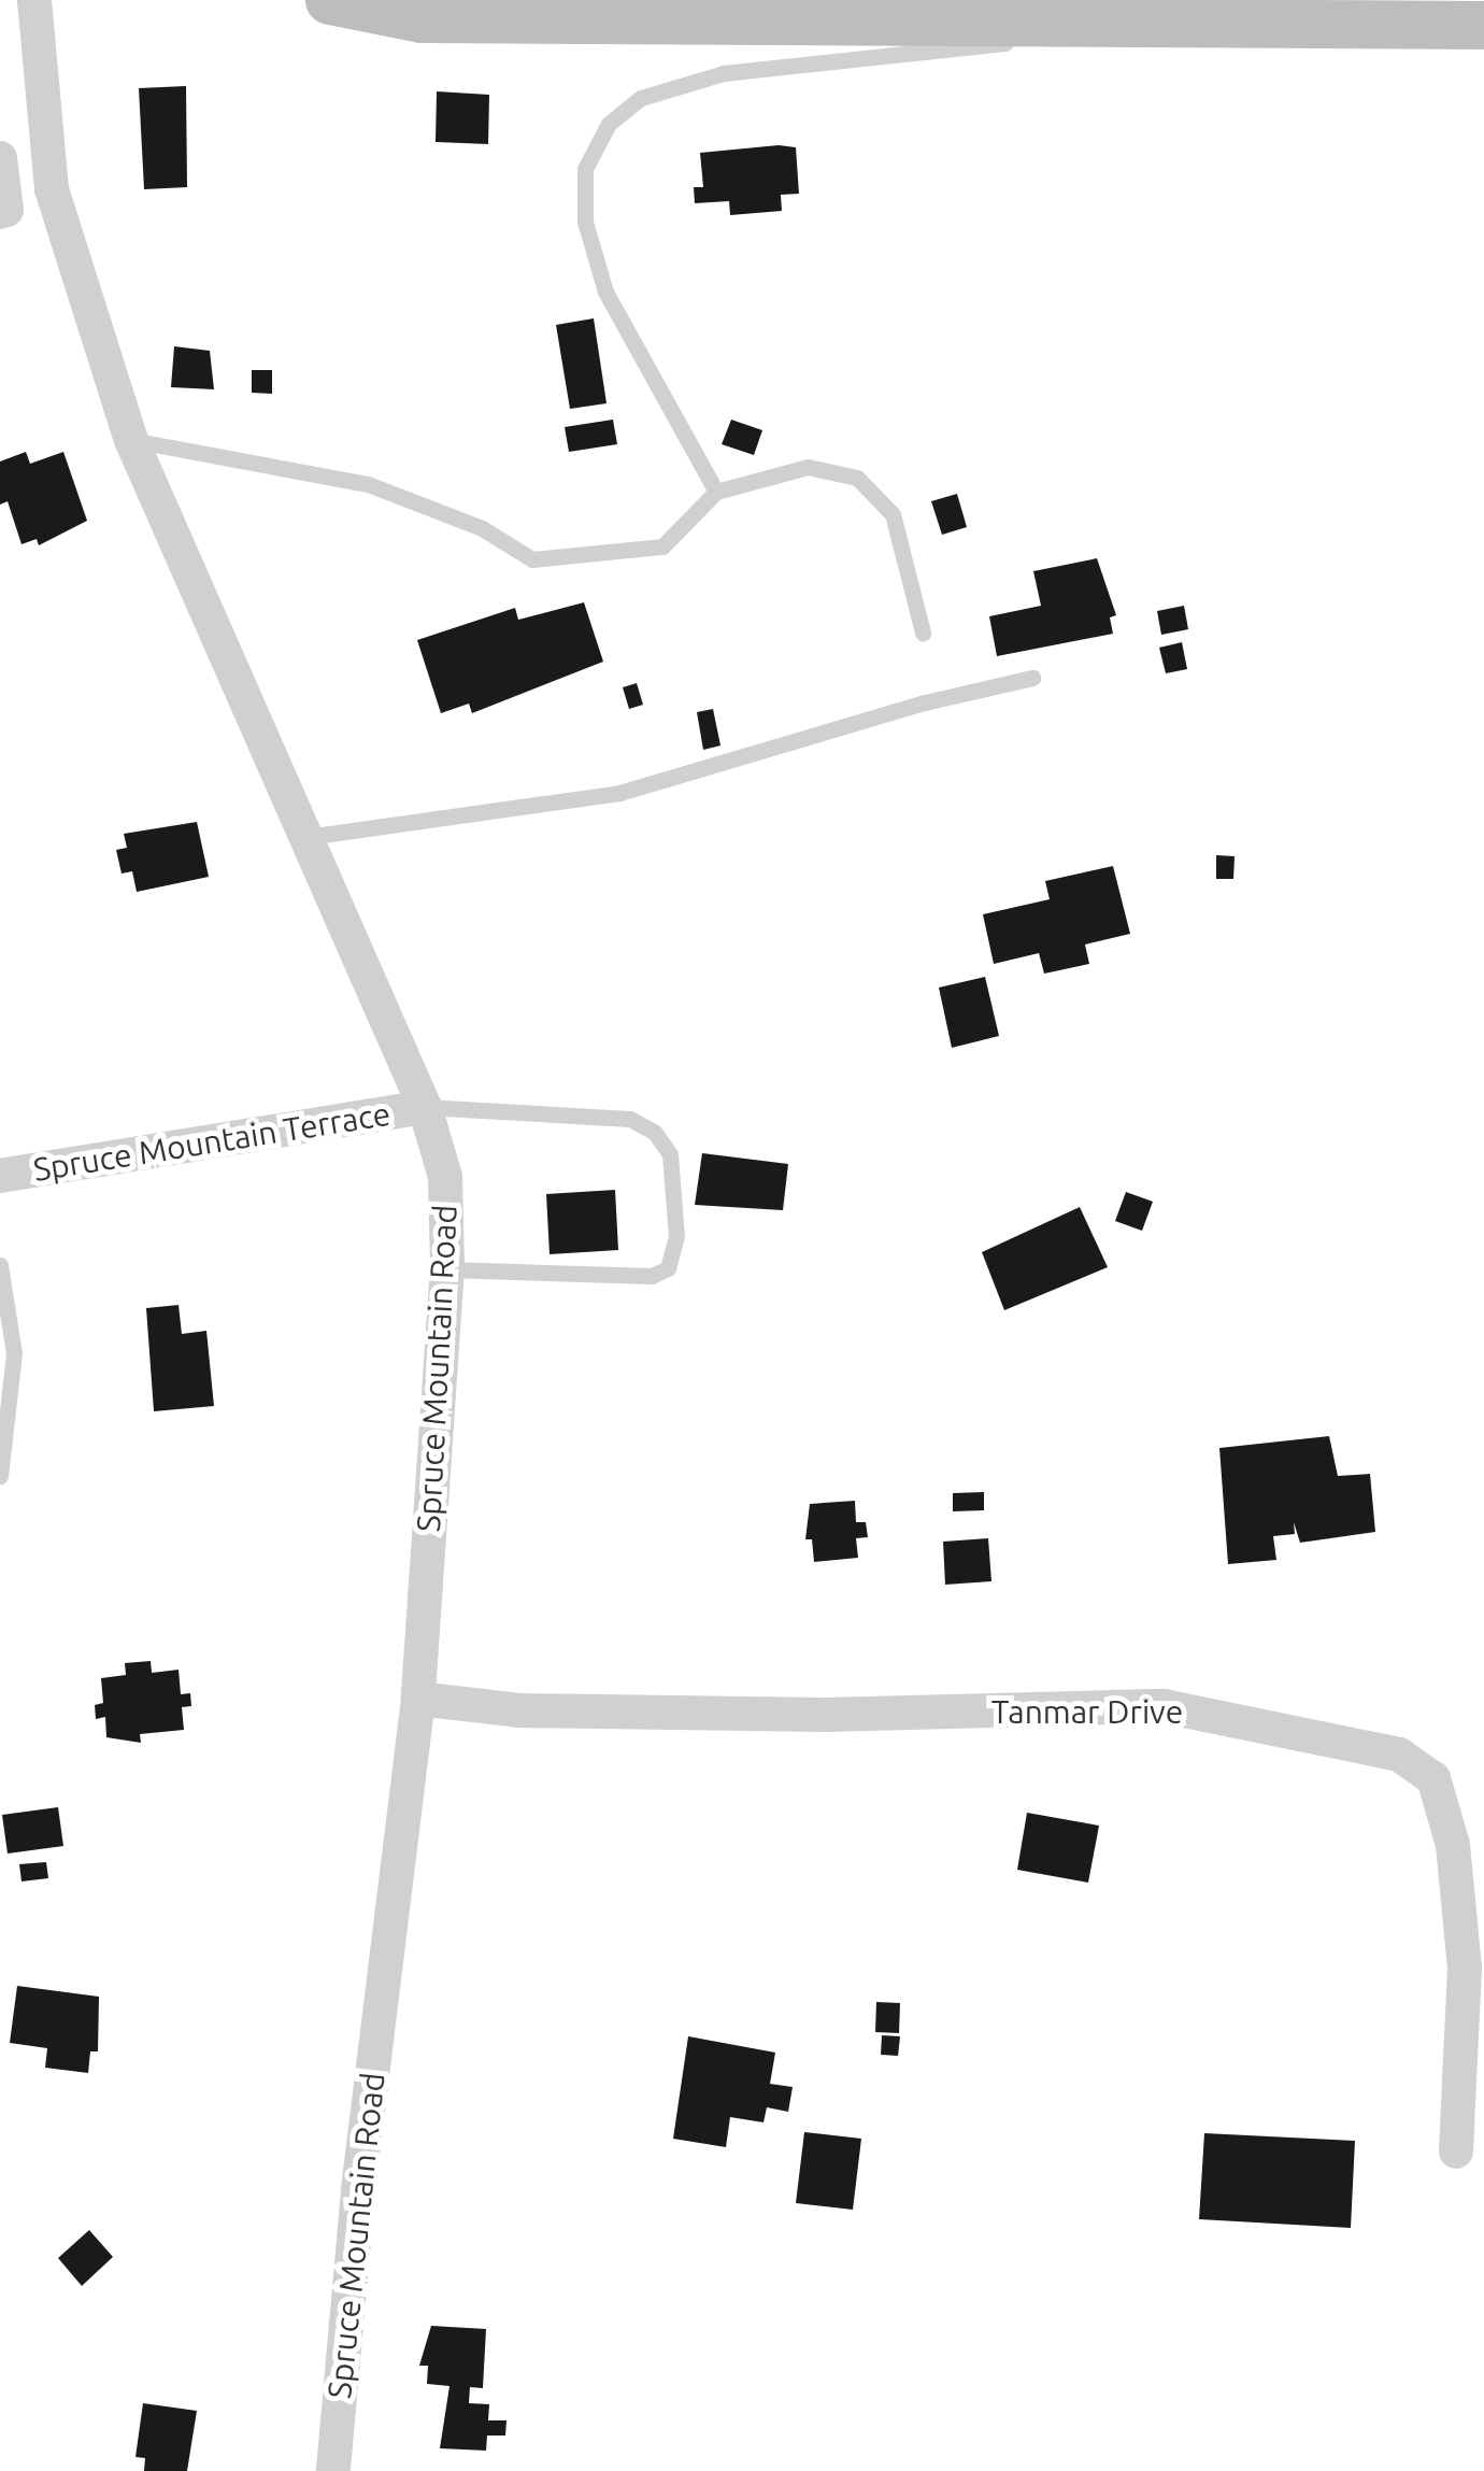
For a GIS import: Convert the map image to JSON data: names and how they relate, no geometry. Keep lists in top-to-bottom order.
{
  "streets": {
    "street": ["Spruce Mountain Terrace", "Spruce Mountain Road", "Tanmar Drive"]
  },
  "crossings": [
    ["Spruce Mountain Terrace", "Spruce Mountain Road"],
    ["Spruce Mountain Road", "Tanmar Drive"]
  ]
}
